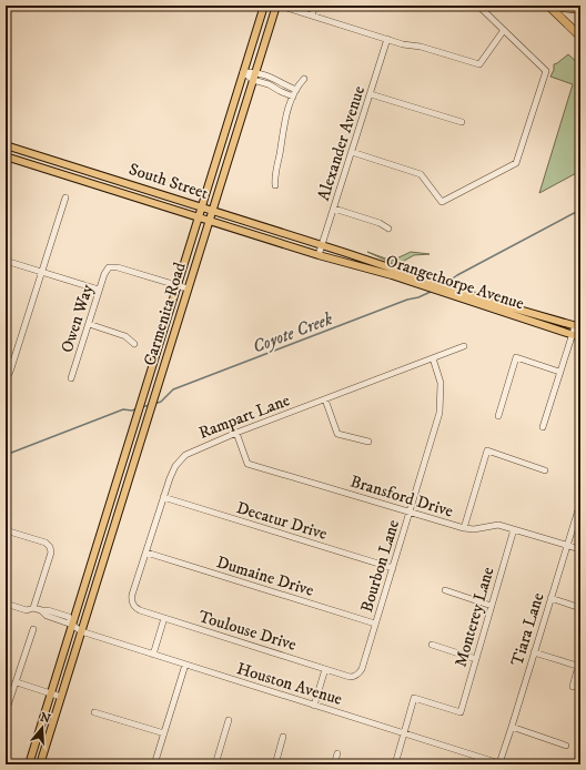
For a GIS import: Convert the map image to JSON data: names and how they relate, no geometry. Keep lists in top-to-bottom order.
{
  "streets": {
    "main road": ["South Street", "Orangethorpe Avenue", "Carmenita Road"],
    "street": [
      "Alexander Avenue",
      "Owen Way",
      "Rampart Lane",
      "Bransford Drive",
      "Decatur Drive",
      "Bourbon Lane",
      "Dumaine Drive",
      "Monterey Lane",
      "Tiara Lane",
      "Toulouse Drive",
      "Houston Avenue"
    ]
  },
  "crossings": [
    ["Alexander Avenue", "South Street"],
    ["Alexander Avenue", "Orangethorpe Avenue"],
    ["South Street", "Orangethorpe Avenue"],
    ["South Street", "Carmenita Road"],
    ["Carmenita Road", "Owen Way"],
    ["Carmenita Road", "Houston Avenue"],
    ["Rampart Lane", "Bransford Drive"],
    ["Rampart Lane", "Decatur Drive"],
    ["Rampart Lane", "Bourbon Lane"],
    ["Rampart Lane", "Dumaine Drive"],
    ["Rampart Lane", "Toulouse Drive"],
    ["Bransford Drive", "Bourbon Lane"],
    ["Bransford Drive", "Monterey Lane"],
    ["Bransford Drive", "Tiara Lane"],
    ["Decatur Drive", "Bourbon Lane"],
    ["Bourbon Lane", "Dumaine Drive"],
    ["Bourbon Lane", "Toulouse Drive"],
    ["Monterey Lane", "Houston Avenue"],
    ["Tiara Lane", "Houston Avenue"]
  ],
  "water": ["Coyote Creek"],
  "north": "top"
}
